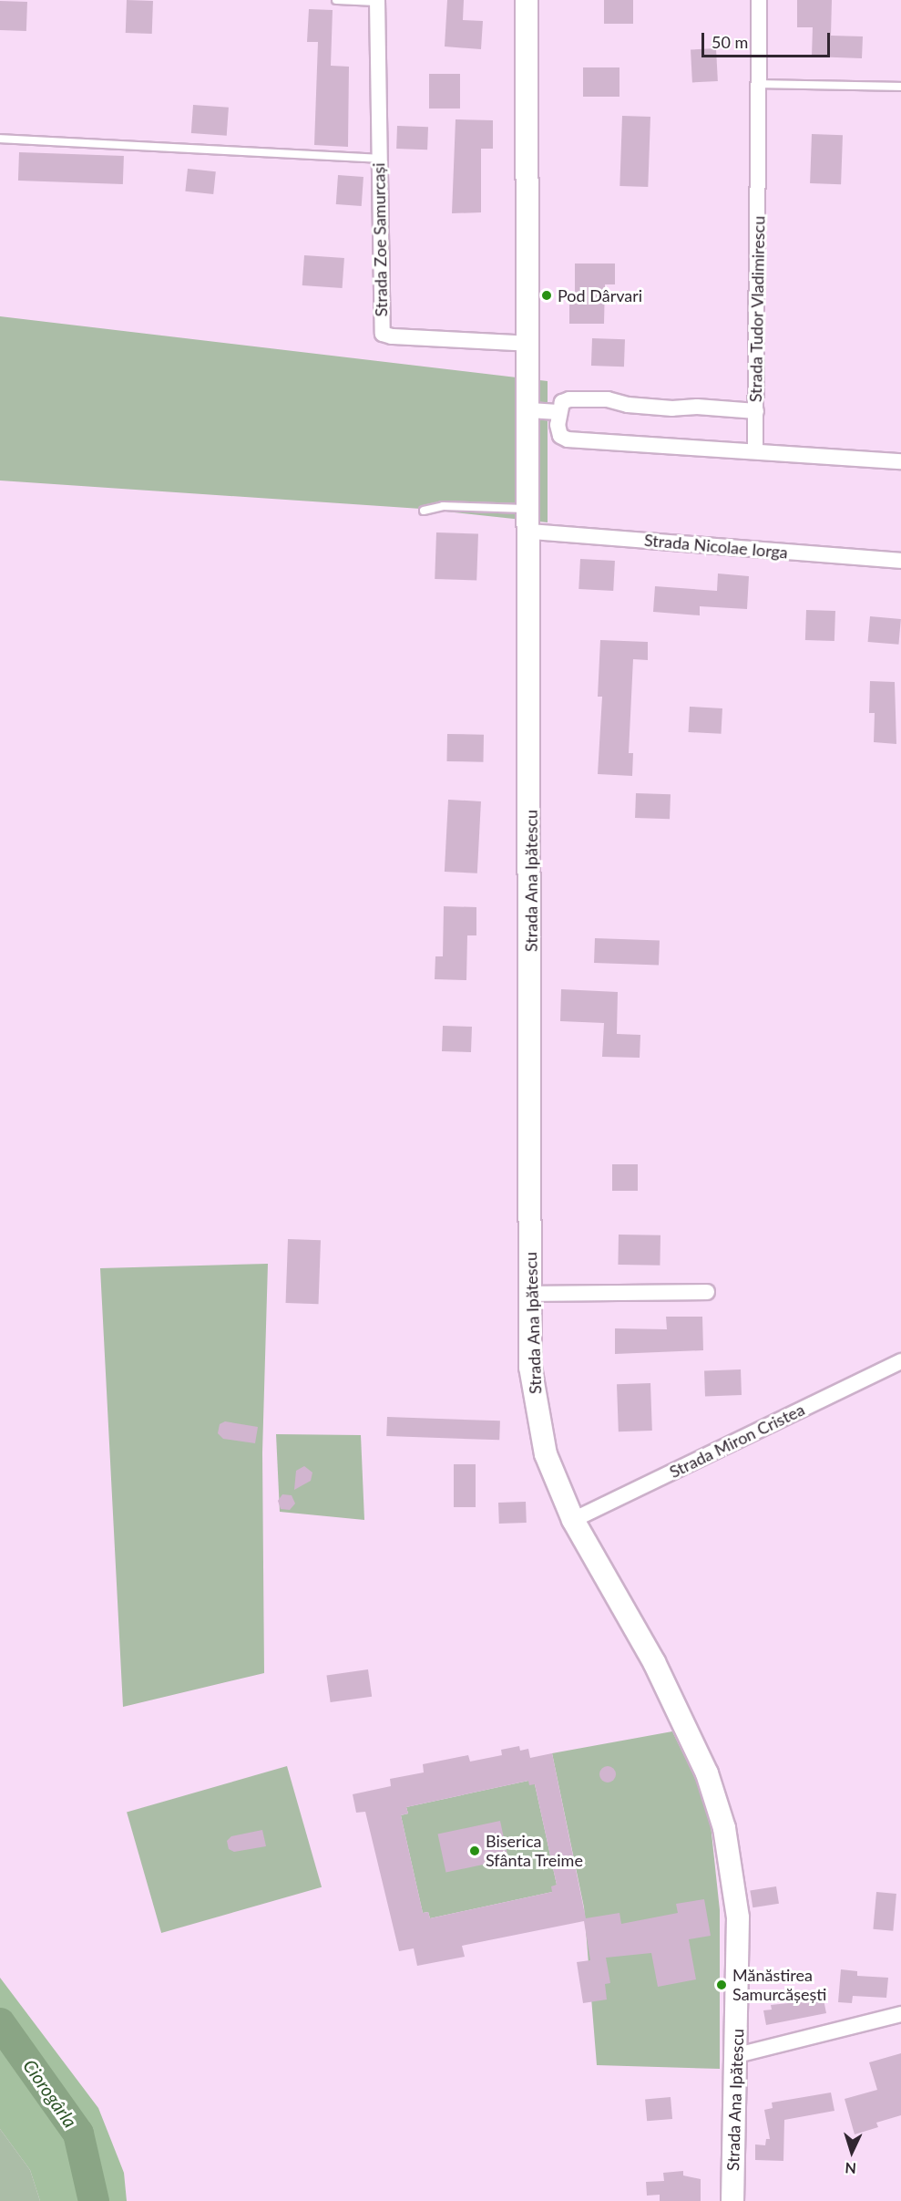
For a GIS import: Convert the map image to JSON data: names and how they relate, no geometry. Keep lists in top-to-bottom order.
{
  "streets": {
    "main road": ["Strada Ana Ipătescu"],
    "street": [
      "Strada Zoe Samurcași",
      "Strada Tudor Vladimirescu",
      "Strada Nicolae Iorga",
      "Strada Miron Cristea"
    ]
  },
  "crossings": [
    ["Strada Zoe Samurcași", "Strada Ana Ipătescu"],
    ["Strada Nicolae Iorga", "Strada Ana Ipătescu"],
    ["Strada Ana Ipătescu", "Strada Miron Cristea"]
  ],
  "water": ["Ciorogârla"],
  "places": ["Pod Dârvari", "Biserica Sfânta Treime", "Mănăstirea Samurcășești"],
  "scale_bar": "50 m",
  "north": "bottom"
}
